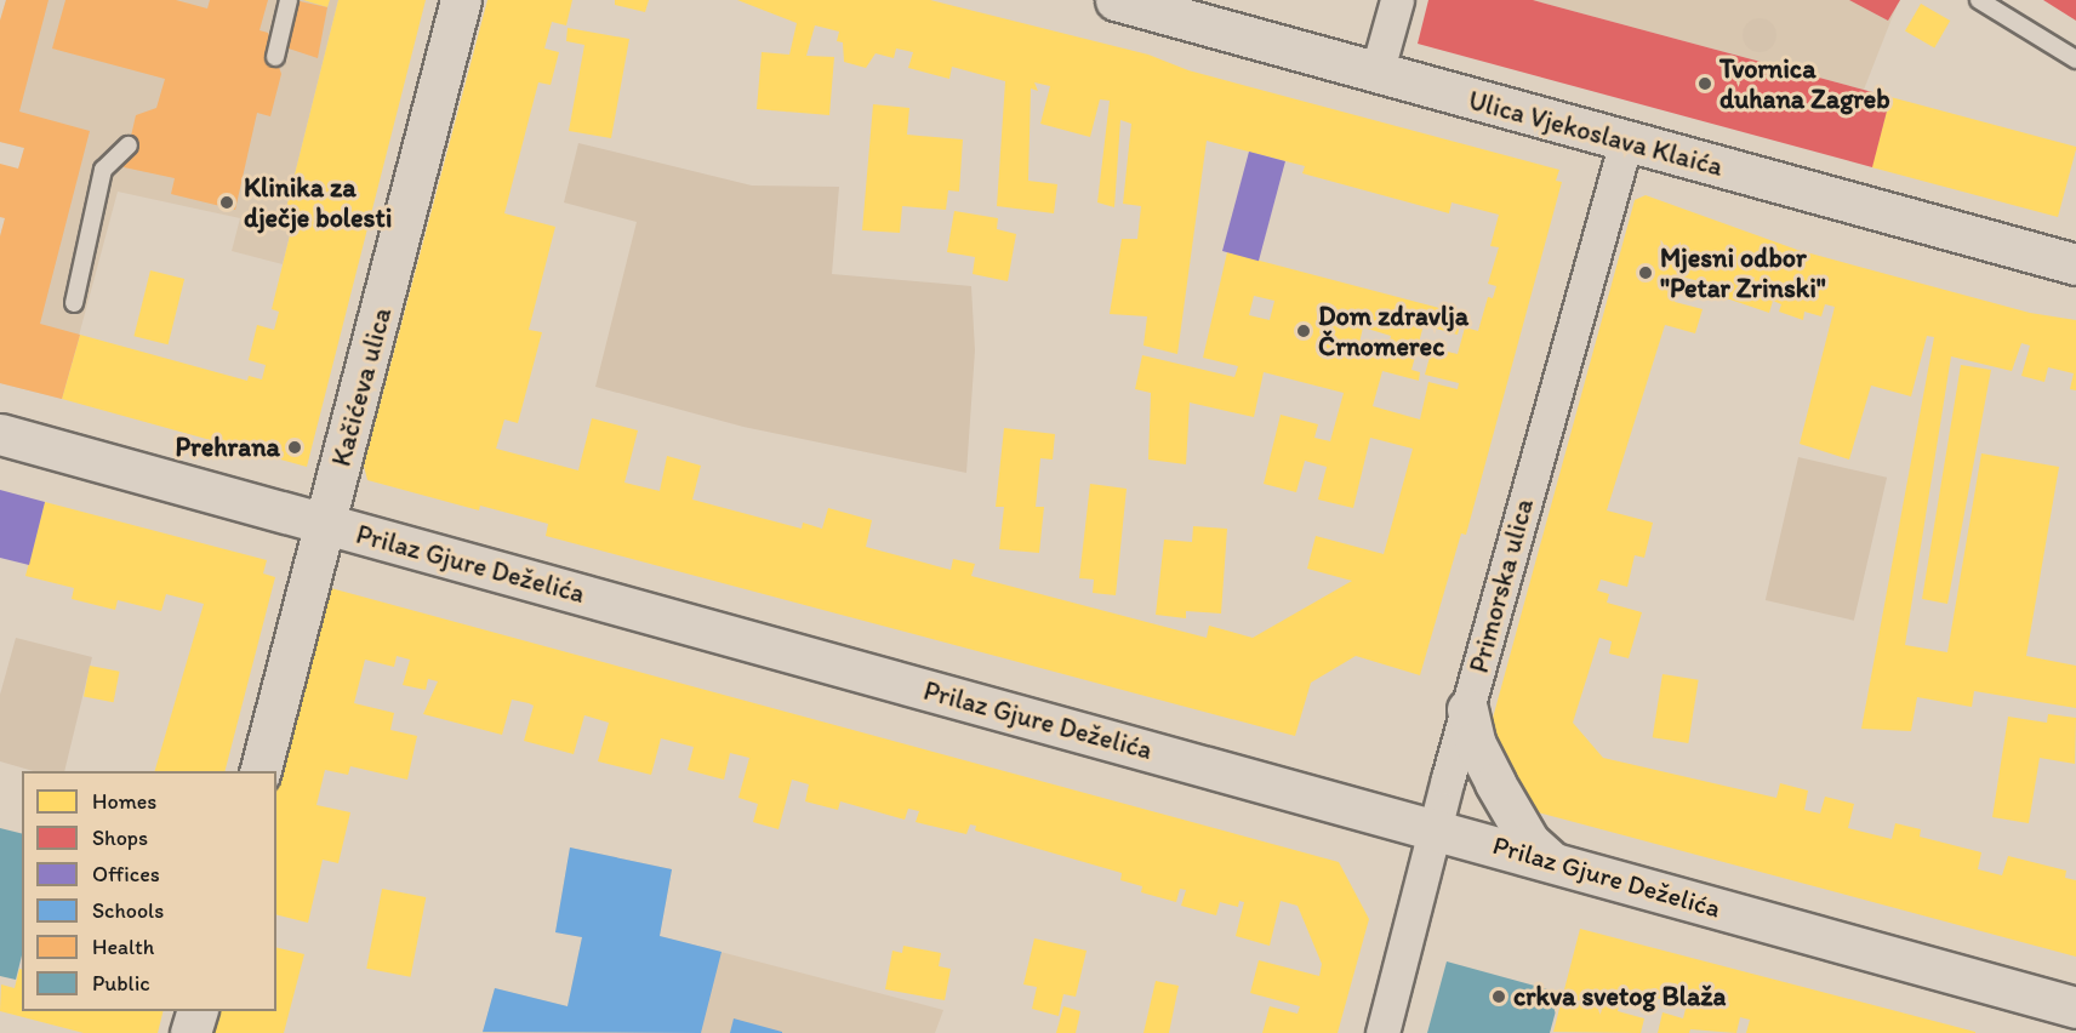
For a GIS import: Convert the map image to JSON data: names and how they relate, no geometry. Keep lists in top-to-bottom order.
{
  "streets": {
    "street": [
      "Ulica Vjekoslava Klaića",
      "Kačićeva ulica",
      "Prilaz Gjure Deželića",
      "Primorska ulica"
    ]
  },
  "crossings": [
    ["Ulica Vjekoslava Klaića", "Primorska ulica"],
    ["Kačićeva ulica", "Prilaz Gjure Deželića"],
    ["Prilaz Gjure Deželića", "Primorska ulica"]
  ],
  "places": [
    "Tvornica duhana Zagreb",
    "Klinika za dječje bolesti",
    "Mjesni odbor \"Petar Zrinski\"",
    "Dom zdravlja Črnomerec",
    "Prehrana",
    "crkva svetog Blaža"
  ],
  "legend": [
    "Homes",
    "Shops",
    "Offices",
    "Schools",
    "Health",
    "Public"
  ]
}
